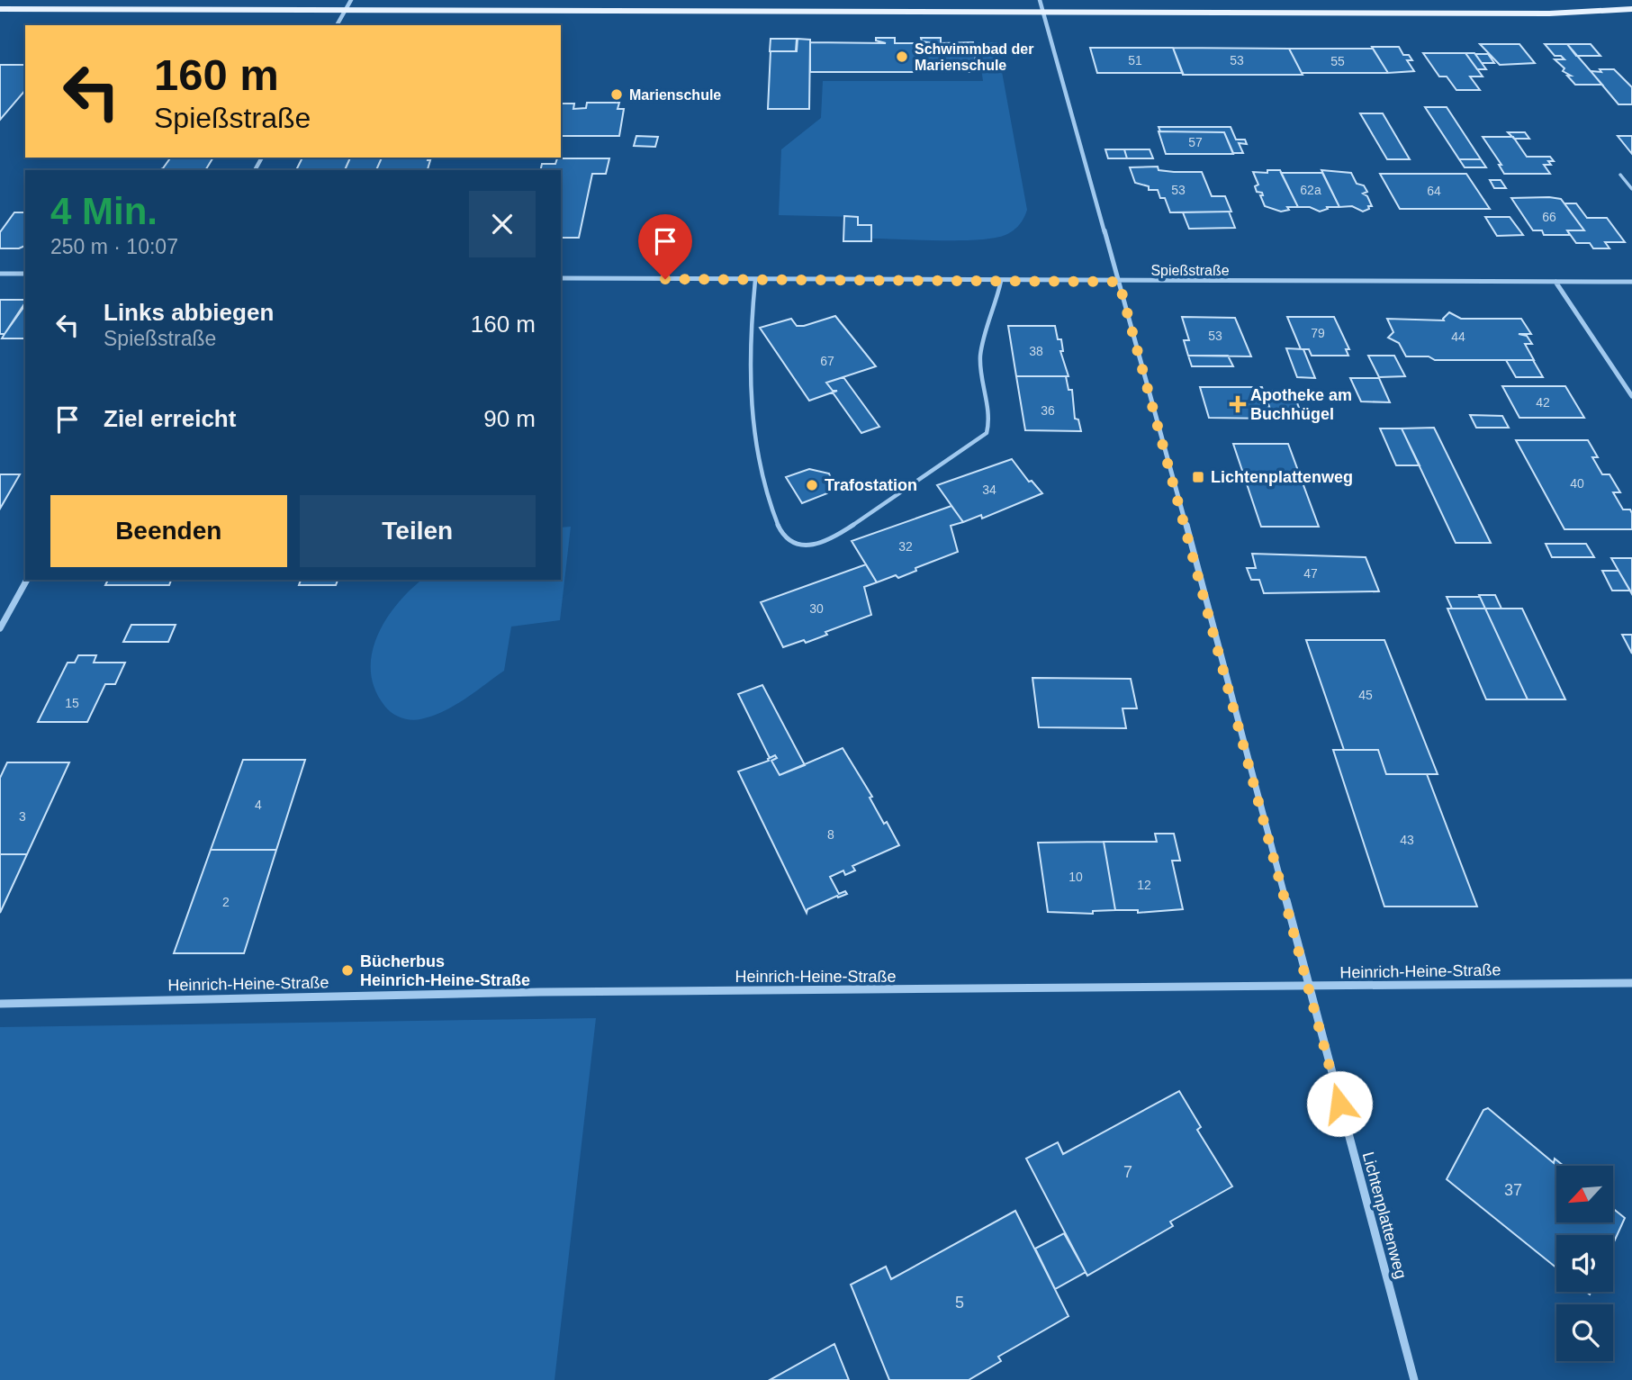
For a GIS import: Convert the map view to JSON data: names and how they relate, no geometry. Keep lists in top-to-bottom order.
{
  "streets": {
    "street": ["Spießstraße", "Heinrich-Heine-Straße", "Lichtenplattenweg"]
  },
  "crossings": [
    ["Spießstraße", "Lichtenplattenweg"],
    ["Heinrich-Heine-Straße", "Lichtenplattenweg"]
  ],
  "places": {
    "other": [
      "Schwimmbad der Marienschule",
      "Marienschule",
      "Trafostation",
      "Bücherbus Heinrich-Heine-Straße"
    ],
    "health": ["Apotheke am Buchhügel"],
    "transit": ["Lichtenplattenweg"]
  },
  "house_numbers": [
    "51",
    "53",
    "55",
    "57",
    "53",
    "62a",
    "64",
    "66",
    "79",
    "53",
    "44",
    "38",
    "67",
    "42",
    "36",
    "40",
    "34",
    "32",
    "47",
    "30",
    "45",
    "15",
    "4",
    "3",
    "8",
    "43",
    "10",
    "12",
    "2",
    "7",
    "37",
    "5"
  ],
  "north": "bottom left",
  "page": {
    "turn": ["160 m", "Spießstraße"],
    "heading": ["4 Min.", "250 m · 10:07"],
    "list": [
      {
        "name": "Links abbiegen",
        "note": "Spießstraße",
        "value": "160 m"
      },
      {
        "name": "Ziel erreicht",
        "value": "90 m"
      }
    ],
    "buttons": ["Beenden", "Teilen"]
  }
}
